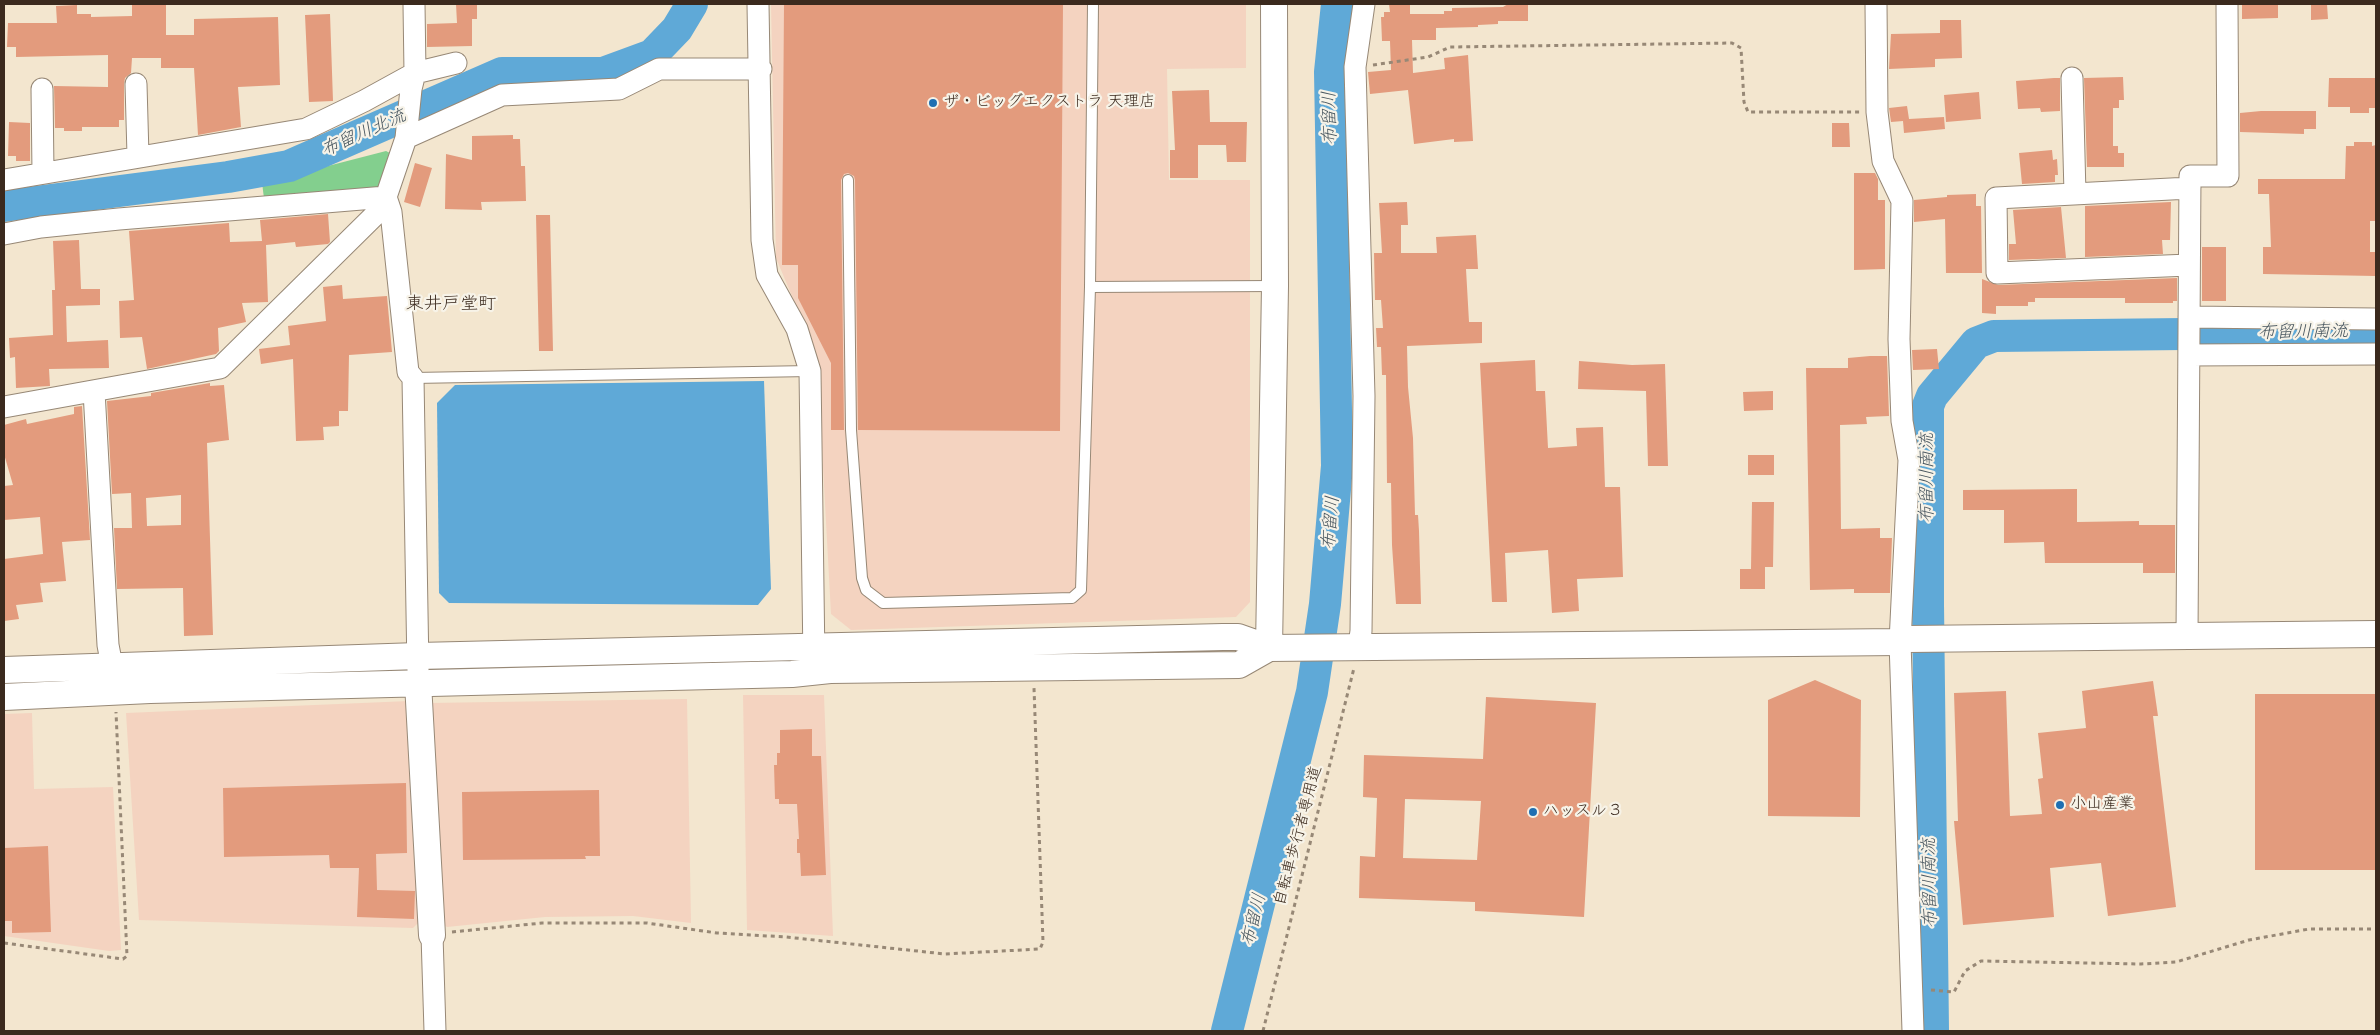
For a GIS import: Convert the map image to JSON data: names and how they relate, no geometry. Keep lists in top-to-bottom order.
{
  "streets": {
    "path": ["自転車歩行者専用道"]
  },
  "districts": ["東井戸堂町"],
  "water": ["布留川", "布留川北流", "布留川南流"],
  "places": ["ザ・ビッグエクストラ 天理店", "小山産業", "ハッスル３"]
}
